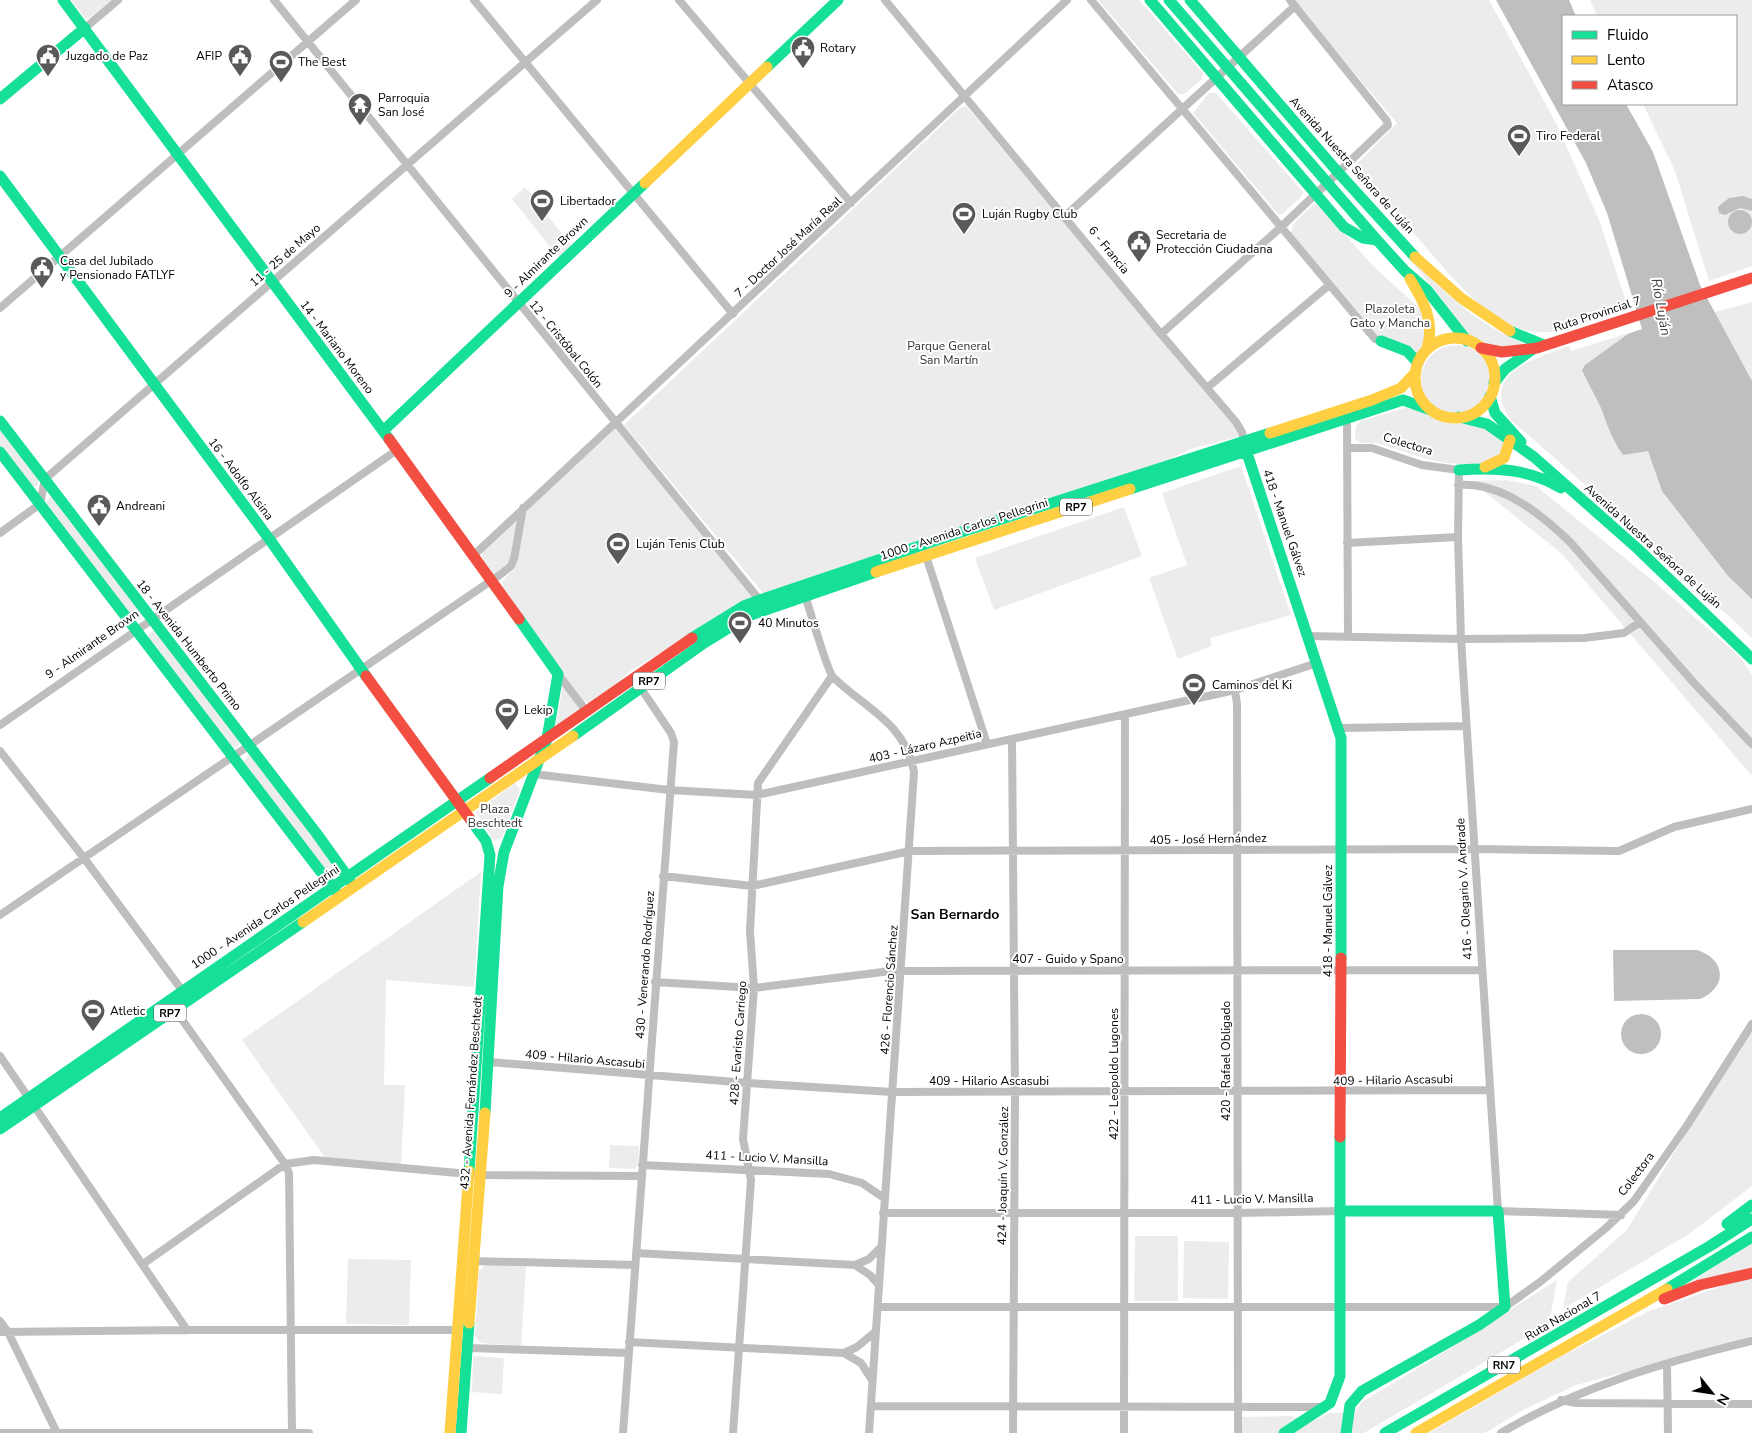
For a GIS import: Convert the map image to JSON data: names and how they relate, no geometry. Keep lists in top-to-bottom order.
{
  "streets": {
    "main road": [
      "Avenida Nuestra Señora de Luján",
      "9 - Almirante Brown",
      "Ruta Provincial 7",
      "14 - Mariano Moreno",
      "16 - Adolfo Alsina",
      "RP7",
      "418 - Manuel Gálvez",
      "1000 - Avenida Carlos Pellegrini",
      "18 - Avenida Humberto Primo",
      "416 - Olegario V. Andrade",
      "432 - Avenida Fernández Beschtedt",
      "411 - Lucio V. Mansilla",
      "Ruta Nacional 7",
      "RN7"
    ],
    "street": [
      "7 - Doctor José María Real",
      "6 - Francia",
      "11 - 25 de Mayo",
      "12 - Cristóbal Colón",
      "Colectora",
      "403 - Lázaro Azpeitia",
      "405 - José Hernández",
      "407 - Guido y Spano",
      "430 - Venerando Rodríguez",
      "426 - Florencio Sánchez",
      "428 - Evaristo Carriego",
      "409 - Hilario Ascasubi",
      "420 - Rafael Obligado",
      "422 - Leopoldo Lugones",
      "424 - Joaquín V. González"
    ]
  },
  "crossings": [
    ["Avenida Nuestra Señora de Luján", "Ruta Provincial 7"],
    ["Avenida Nuestra Señora de Luján", "RP7"],
    ["Avenida Nuestra Señora de Luján", "1000 - Avenida Carlos Pellegrini"],
    ["7 - Doctor José María Real", "6 - Francia"],
    ["7 - Doctor José María Real", "12 - Cristóbal Colón"],
    ["7 - Doctor José María Real", "14 - Mariano Moreno"],
    ["6 - Francia", "418 - Manuel Gálvez"],
    ["6 - Francia", "1000 - Avenida Carlos Pellegrini"],
    ["11 - 25 de Mayo", "12 - Cristóbal Colón"],
    ["11 - 25 de Mayo", "14 - Mariano Moreno"],
    ["11 - 25 de Mayo", "16 - Adolfo Alsina"],
    ["11 - 25 de Mayo", "18 - Avenida Humberto Primo"],
    ["9 - Almirante Brown", "12 - Cristóbal Colón"],
    ["9 - Almirante Brown", "14 - Mariano Moreno"],
    ["9 - Almirante Brown", "16 - Adolfo Alsina"],
    ["9 - Almirante Brown", "18 - Avenida Humberto Primo"],
    ["Ruta Provincial 7", "RP7"],
    ["Ruta Provincial 7", "1000 - Avenida Carlos Pellegrini"],
    ["12 - Cristóbal Colón", "1000 - Avenida Carlos Pellegrini"],
    ["14 - Mariano Moreno", "1000 - Avenida Carlos Pellegrini"],
    ["Colectora", "416 - Olegario V. Andrade"],
    ["Colectora", "411 - Lucio V. Mansilla"],
    ["16 - Adolfo Alsina", "1000 - Avenida Carlos Pellegrini"],
    ["16 - Adolfo Alsina", "432 - Avenida Fernández Beschtedt"],
    ["RP7", "1000 - Avenida Carlos Pellegrini"],
    ["418 - Manuel Gálvez", "1000 - Avenida Carlos Pellegrini"],
    ["418 - Manuel Gálvez", "403 - Lázaro Azpeitia"],
    ["418 - Manuel Gálvez", "405 - José Hernández"],
    ["418 - Manuel Gálvez", "407 - Guido y Spano"],
    ["418 - Manuel Gálvez", "409 - Hilario Ascasubi"],
    ["418 - Manuel Gálvez", "411 - Lucio V. Mansilla"],
    ["1000 - Avenida Carlos Pellegrini", "18 - Avenida Humberto Primo"],
    ["1000 - Avenida Carlos Pellegrini", "430 - Venerando Rodríguez"],
    ["1000 - Avenida Carlos Pellegrini", "432 - Avenida Fernández Beschtedt"],
    ["403 - Lázaro Azpeitia", "430 - Venerando Rodríguez"],
    ["403 - Lázaro Azpeitia", "426 - Florencio Sánchez"],
    ["403 - Lázaro Azpeitia", "428 - Evaristo Carriego"],
    ["403 - Lázaro Azpeitia", "420 - Rafael Obligado"],
    ["403 - Lázaro Azpeitia", "422 - Leopoldo Lugones"],
    ["403 - Lázaro Azpeitia", "432 - Avenida Fernández Beschtedt"],
    ["403 - Lázaro Azpeitia", "424 - Joaquín V. González"],
    ["405 - José Hernández", "416 - Olegario V. Andrade"],
    ["405 - José Hernández", "430 - Venerando Rodríguez"],
    ["405 - José Hernández", "426 - Florencio Sánchez"],
    ["405 - José Hernández", "428 - Evaristo Carriego"],
    ["405 - José Hernández", "420 - Rafael Obligado"],
    ["405 - José Hernández", "422 - Leopoldo Lugones"],
    ["405 - José Hernández", "424 - Joaquín V. González"],
    ["416 - Olegario V. Andrade", "407 - Guido y Spano"],
    ["416 - Olegario V. Andrade", "409 - Hilario Ascasubi"],
    ["416 - Olegario V. Andrade", "411 - Lucio V. Mansilla"],
    ["407 - Guido y Spano", "430 - Venerando Rodríguez"],
    ["407 - Guido y Spano", "426 - Florencio Sánchez"],
    ["407 - Guido y Spano", "428 - Evaristo Carriego"],
    ["407 - Guido y Spano", "420 - Rafael Obligado"],
    ["407 - Guido y Spano", "422 - Leopoldo Lugones"],
    ["407 - Guido y Spano", "424 - Joaquín V. González"],
    ["430 - Venerando Rodríguez", "409 - Hilario Ascasubi"],
    ["430 - Venerando Rodríguez", "411 - Lucio V. Mansilla"],
    ["426 - Florencio Sánchez", "428 - Evaristo Carriego"],
    ["426 - Florencio Sánchez", "409 - Hilario Ascasubi"],
    ["426 - Florencio Sánchez", "411 - Lucio V. Mansilla"],
    ["428 - Evaristo Carriego", "409 - Hilario Ascasubi"],
    ["428 - Evaristo Carriego", "411 - Lucio V. Mansilla"],
    ["409 - Hilario Ascasubi", "420 - Rafael Obligado"],
    ["409 - Hilario Ascasubi", "422 - Leopoldo Lugones"],
    ["409 - Hilario Ascasubi", "432 - Avenida Fernández Beschtedt"],
    ["409 - Hilario Ascasubi", "424 - Joaquín V. González"],
    ["420 - Rafael Obligado", "411 - Lucio V. Mansilla"],
    ["422 - Leopoldo Lugones", "411 - Lucio V. Mansilla"],
    ["411 - Lucio V. Mansilla", "424 - Joaquín V. González"]
  ],
  "districts": ["San Bernardo"],
  "water": ["Río Luján"],
  "parks": ["Plazoleta Gato y Mancha", "Parque General San Martín", "Plaza Beschtedt"],
  "places": {
    "public building": [
      "Rotary",
      "Juzgado de Paz",
      "AFIP",
      "Secretaria de Protección Ciudadana",
      "Casa del Jubilado y Pensionado FATLYF",
      "Andreani"
    ],
    "sports": [
      "The Best",
      "Tiro Federal",
      "Libertador",
      "Luján Rugby Club",
      "Luján Tenis Club",
      "40 Minutos",
      "Caminos del Ki",
      "Lekip",
      "Atletic"
    ],
    "temple": ["Parroquia San José"]
  },
  "legend": ["Fluido", "Lento", "Atasco"],
  "north": "bottom right"
}
